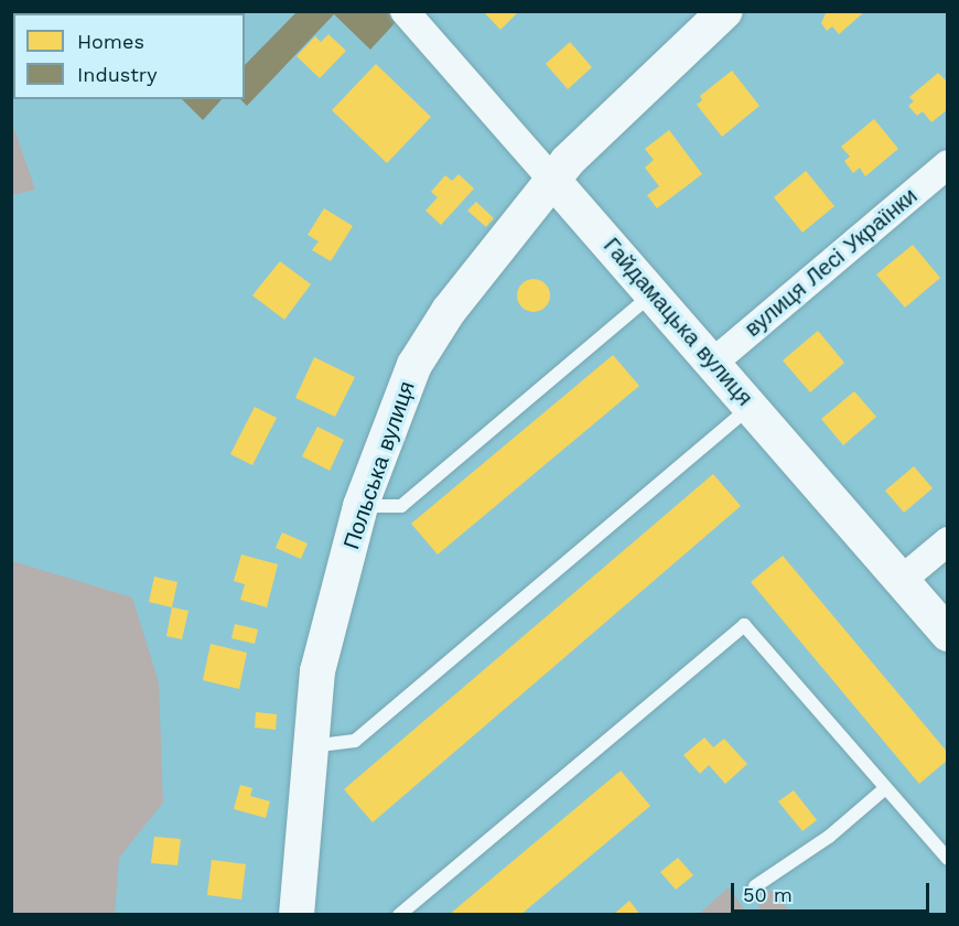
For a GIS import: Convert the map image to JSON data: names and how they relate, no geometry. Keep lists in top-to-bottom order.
{
  "streets": {
    "street": ["вулиця Лесі Українки", "Гайдамацька вулиця", "Польська вулиця"]
  },
  "crossings": [
    ["вулиця Лесі Українки", "Гайдамацька вулиця"],
    ["Гайдамацька вулиця", "Польська вулиця"]
  ],
  "legend": ["Homes", "Industry"],
  "scale_bar": "50 m"
}
